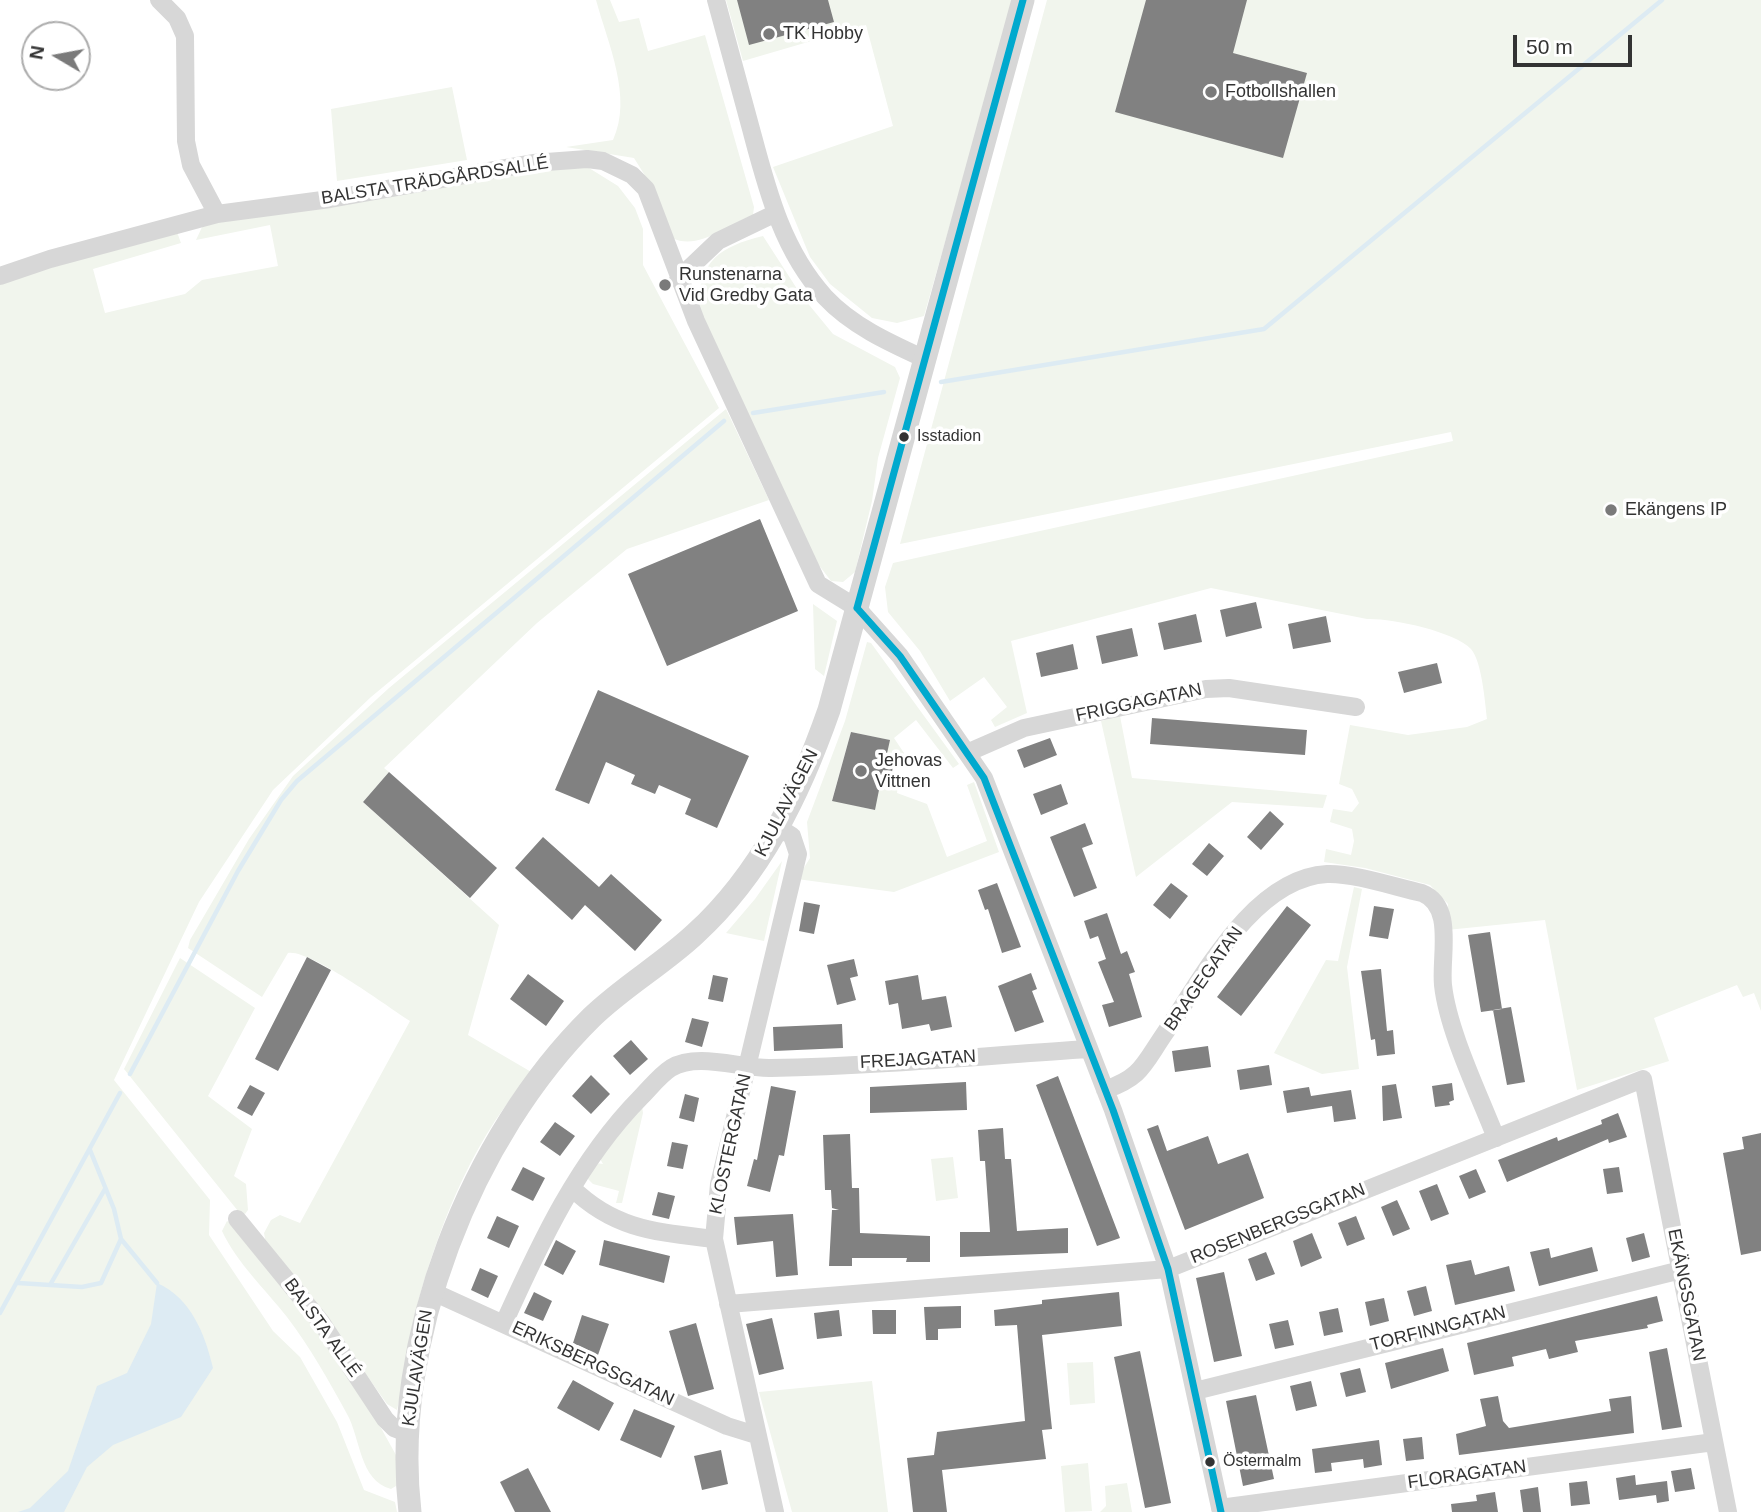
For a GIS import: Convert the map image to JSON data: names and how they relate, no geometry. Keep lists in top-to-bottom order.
{
  "streets": {
    "street": [
      "BALSTA TRÄDGÅRDSALLÉ",
      "FRIGGAGATAN",
      "KJULAVÄGEN",
      "BRAGEGATAN",
      "FREJAGATAN",
      "KLOSTERGATAN",
      "ROSENBERGSGATAN",
      "EKÄNGSGATAN",
      "BALSTA ALLÉ",
      "TORFINNGATAN",
      "ERIKSBERGSGATAN",
      "FLORAGATAN"
    ]
  },
  "crossings": [
    ["BALSTA TRÄDGÅRDSALLÉ", "FRIGGAGATAN"],
    ["BALSTA TRÄDGÅRDSALLÉ", "KJULAVÄGEN"],
    ["BALSTA TRÄDGÅRDSALLÉ", "BRAGEGATAN"],
    ["BALSTA TRÄDGÅRDSALLÉ", "FREJAGATAN"],
    ["BALSTA TRÄDGÅRDSALLÉ", "ROSENBERGSGATAN"],
    ["BALSTA TRÄDGÅRDSALLÉ", "TORFINNGATAN"],
    ["BALSTA TRÄDGÅRDSALLÉ", "FLORAGATAN"],
    ["KJULAVÄGEN", "KLOSTERGATAN"],
    ["KJULAVÄGEN", "BALSTA ALLÉ"],
    ["KJULAVÄGEN", "ERIKSBERGSGATAN"],
    ["BRAGEGATAN", "ROSENBERGSGATAN"],
    ["FREJAGATAN", "KLOSTERGATAN"],
    ["FREJAGATAN", "ERIKSBERGSGATAN"],
    ["KLOSTERGATAN", "ROSENBERGSGATAN"],
    ["KLOSTERGATAN", "ERIKSBERGSGATAN"],
    ["ROSENBERGSGATAN", "EKÄNGSGATAN"],
    ["EKÄNGSGATAN", "TORFINNGATAN"],
    ["EKÄNGSGATAN", "FLORAGATAN"]
  ],
  "places": [
    "TK Hobby",
    "Fotbollshallen",
    "Runstenarna Vid Gredby Gata",
    "Isstadion",
    "Ekängens IP",
    "Jehovas Vittnen",
    "Östermalm"
  ],
  "scale_bar": "50 m",
  "north": "left"
}
